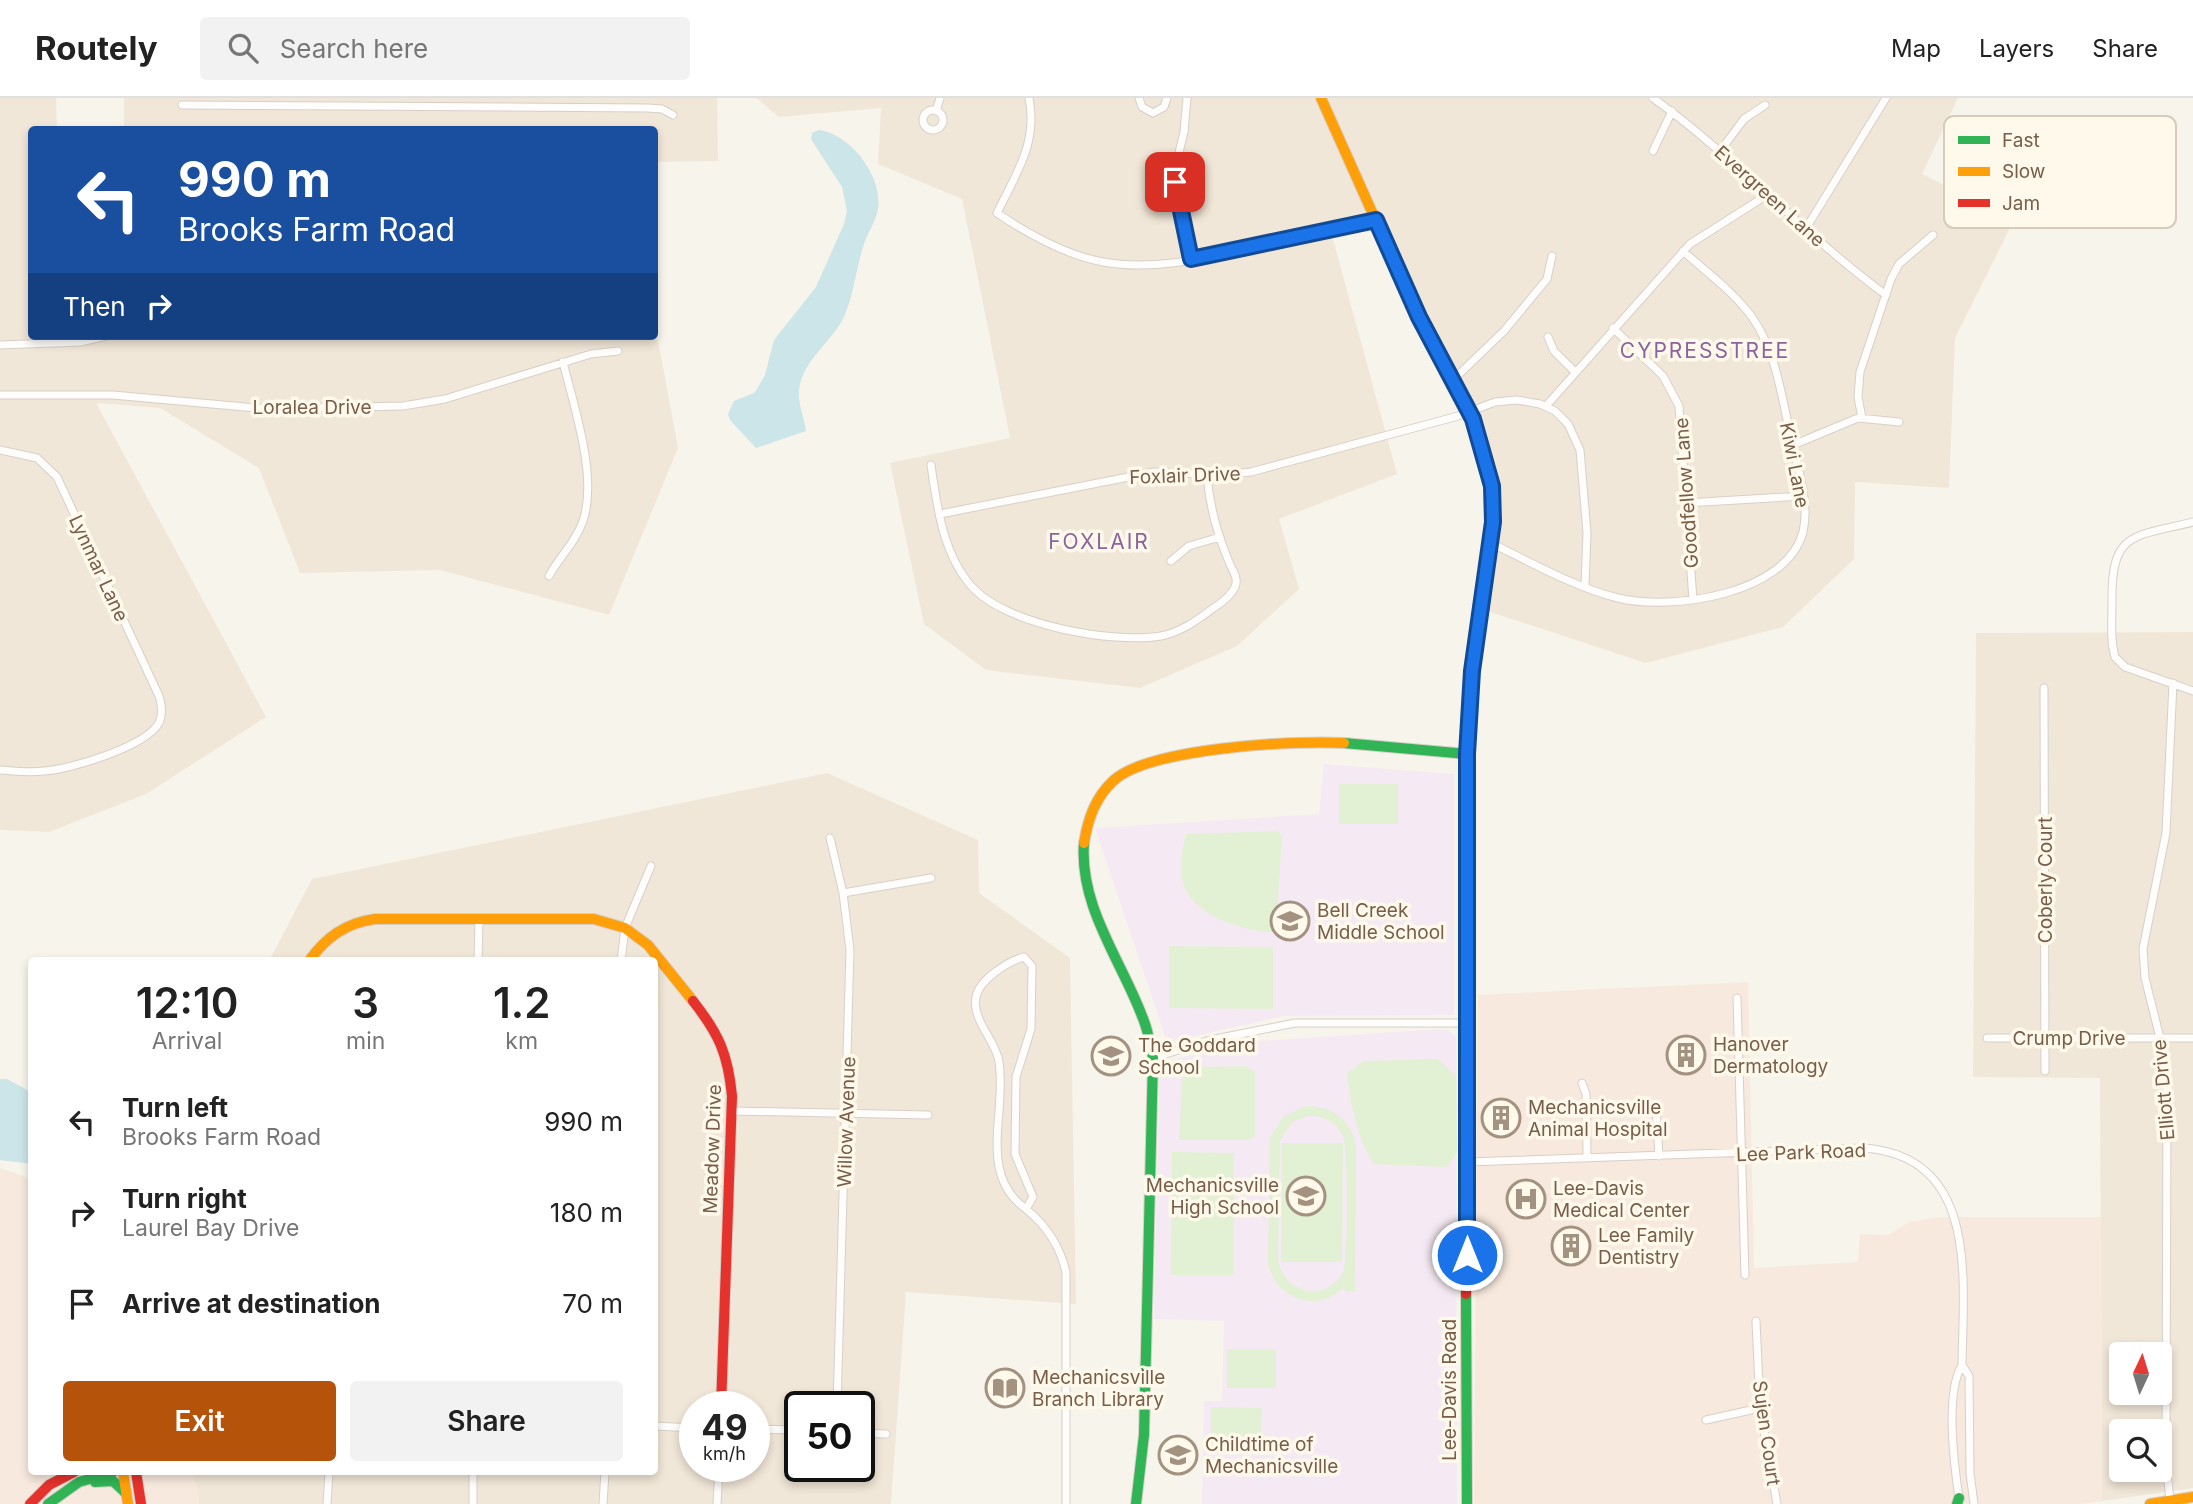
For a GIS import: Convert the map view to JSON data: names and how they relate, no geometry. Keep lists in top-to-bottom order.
{
  "streets": {
    "main road": ["Meadow Drive", "Lee-Davis Road"],
    "street": [
      "Evergreen Lane",
      "Loralea Drive",
      "Kiwi Lane",
      "Foxlair Drive",
      "Goodfellow Lane",
      "Lynmar Lane",
      "Coberly Court",
      "Crump Drive",
      "Elliott Drive",
      "Willow Avenue",
      "Lee Park Road",
      "Sujen Court"
    ]
  },
  "crossings": [
    ["Kiwi Lane", "Goodfellow Lane"],
    ["Kiwi Lane", "Lee-Davis Road"],
    ["Foxlair Drive", "Lee-Davis Road"],
    ["Coberly Court", "Crump Drive"],
    ["Crump Drive", "Elliott Drive"],
    ["Lee Park Road", "Lee-Davis Road"]
  ],
  "districts": ["CYPRESSTREE", "FOXLAIR"],
  "places": {
    "school or university": [
      "Bell Creek Middle School",
      "The Goddard School",
      "Mechanicsville High School",
      "Childtime of Mechanicsville"
    ],
    "building": ["Hanover Dermatology", "Mechanicsville Animal Hospital", "Lee Family Dentistry"],
    "hospital": ["Lee-Davis Medical Center"],
    "library": ["Mechanicsville Branch Library"]
  },
  "legend": ["Fast", "Slow", "Jam"],
  "north": "top",
  "page": {
    "header": "Routely",
    "search": "Search here",
    "nav": ["Map", "Layers", "Share"],
    "turn": ["990 m", "Brooks Farm Road"],
    "then": "Then",
    "eta": [
      "12:10",
      "Arrival",
      "3",
      "min",
      "1.2",
      "km"
    ],
    "list": [
      {
        "name": "Turn left",
        "note": "Brooks Farm Road",
        "value": "990 m"
      },
      {
        "name": "Turn right",
        "note": "Laurel Bay Drive",
        "value": "180 m"
      },
      {
        "name": "Arrive at destination",
        "value": "70 m"
      }
    ],
    "buttons": ["Exit", "Share"],
    "speed": "49 km/h",
    "limit": "50"
  }
}
